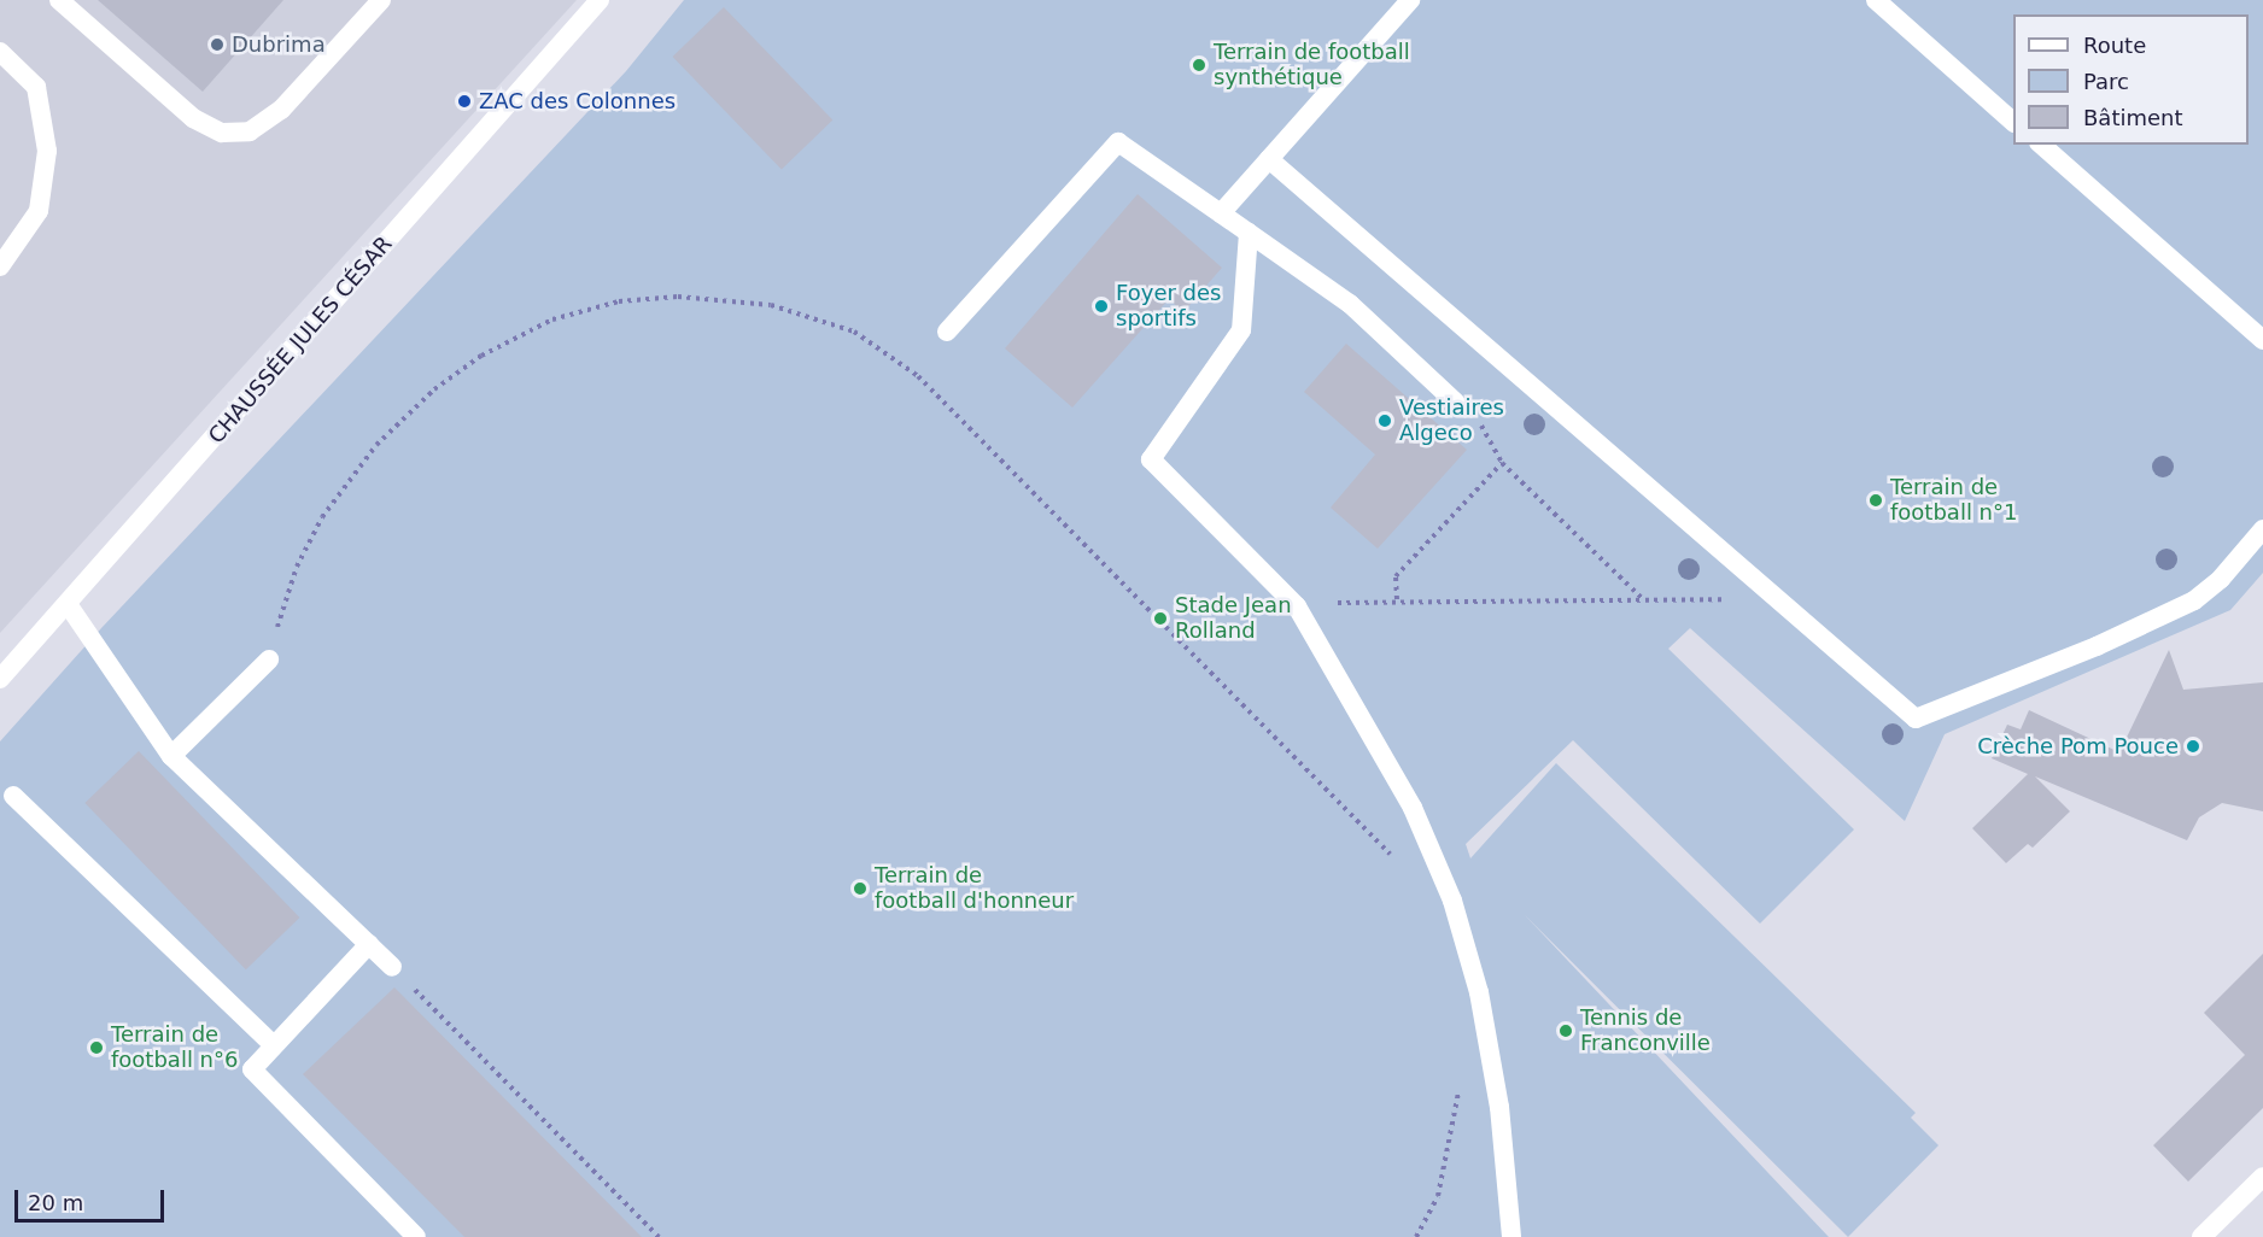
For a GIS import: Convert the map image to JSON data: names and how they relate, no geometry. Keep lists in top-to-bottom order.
{
  "streets": {
    "street": ["CHAUSSÉE JULES CÉSAR"]
  },
  "places": [
    "Dubrima",
    "Terrain de football synthétique",
    "ZAC des Colonnes",
    "Foyer des sportifs",
    "Vestiaires Algeco",
    "Terrain de football n°1",
    "Stade Jean Rolland",
    "Crèche Pom Pouce",
    "Terrain de football d'honneur",
    "Tennis de Franconville",
    "Terrain de football n°6"
  ],
  "legend": ["Route", "Parc", "Bâtiment"],
  "scale_bar": "20 m"
}
